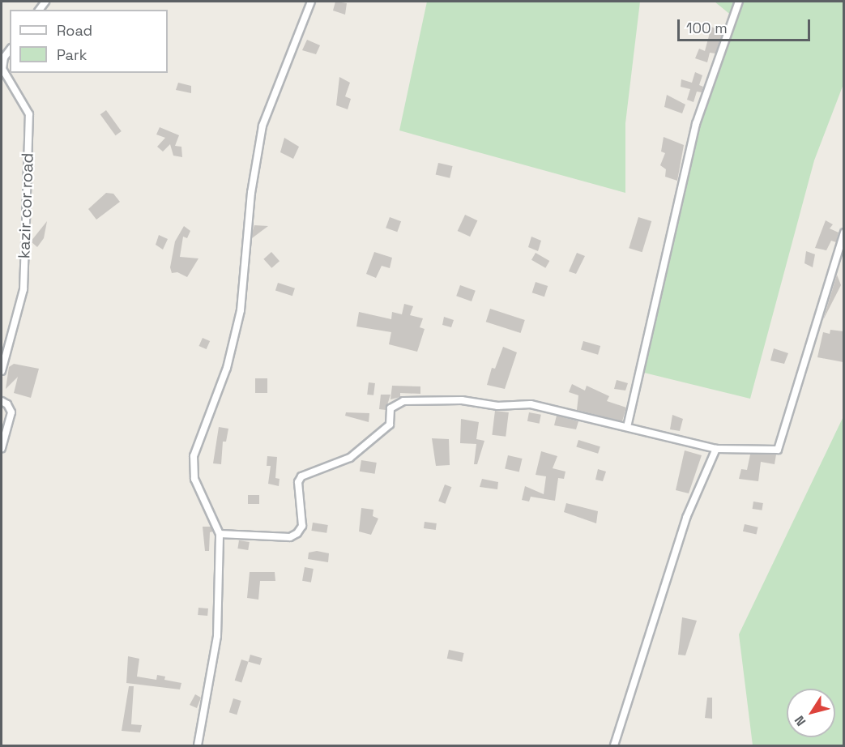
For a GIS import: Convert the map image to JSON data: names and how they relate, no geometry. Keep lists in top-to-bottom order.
{
  "streets": {
    "street": ["kazir cor road"]
  },
  "legend": ["Road", "Park"],
  "scale_bar": "100 m",
  "north": "bottom left"
}
